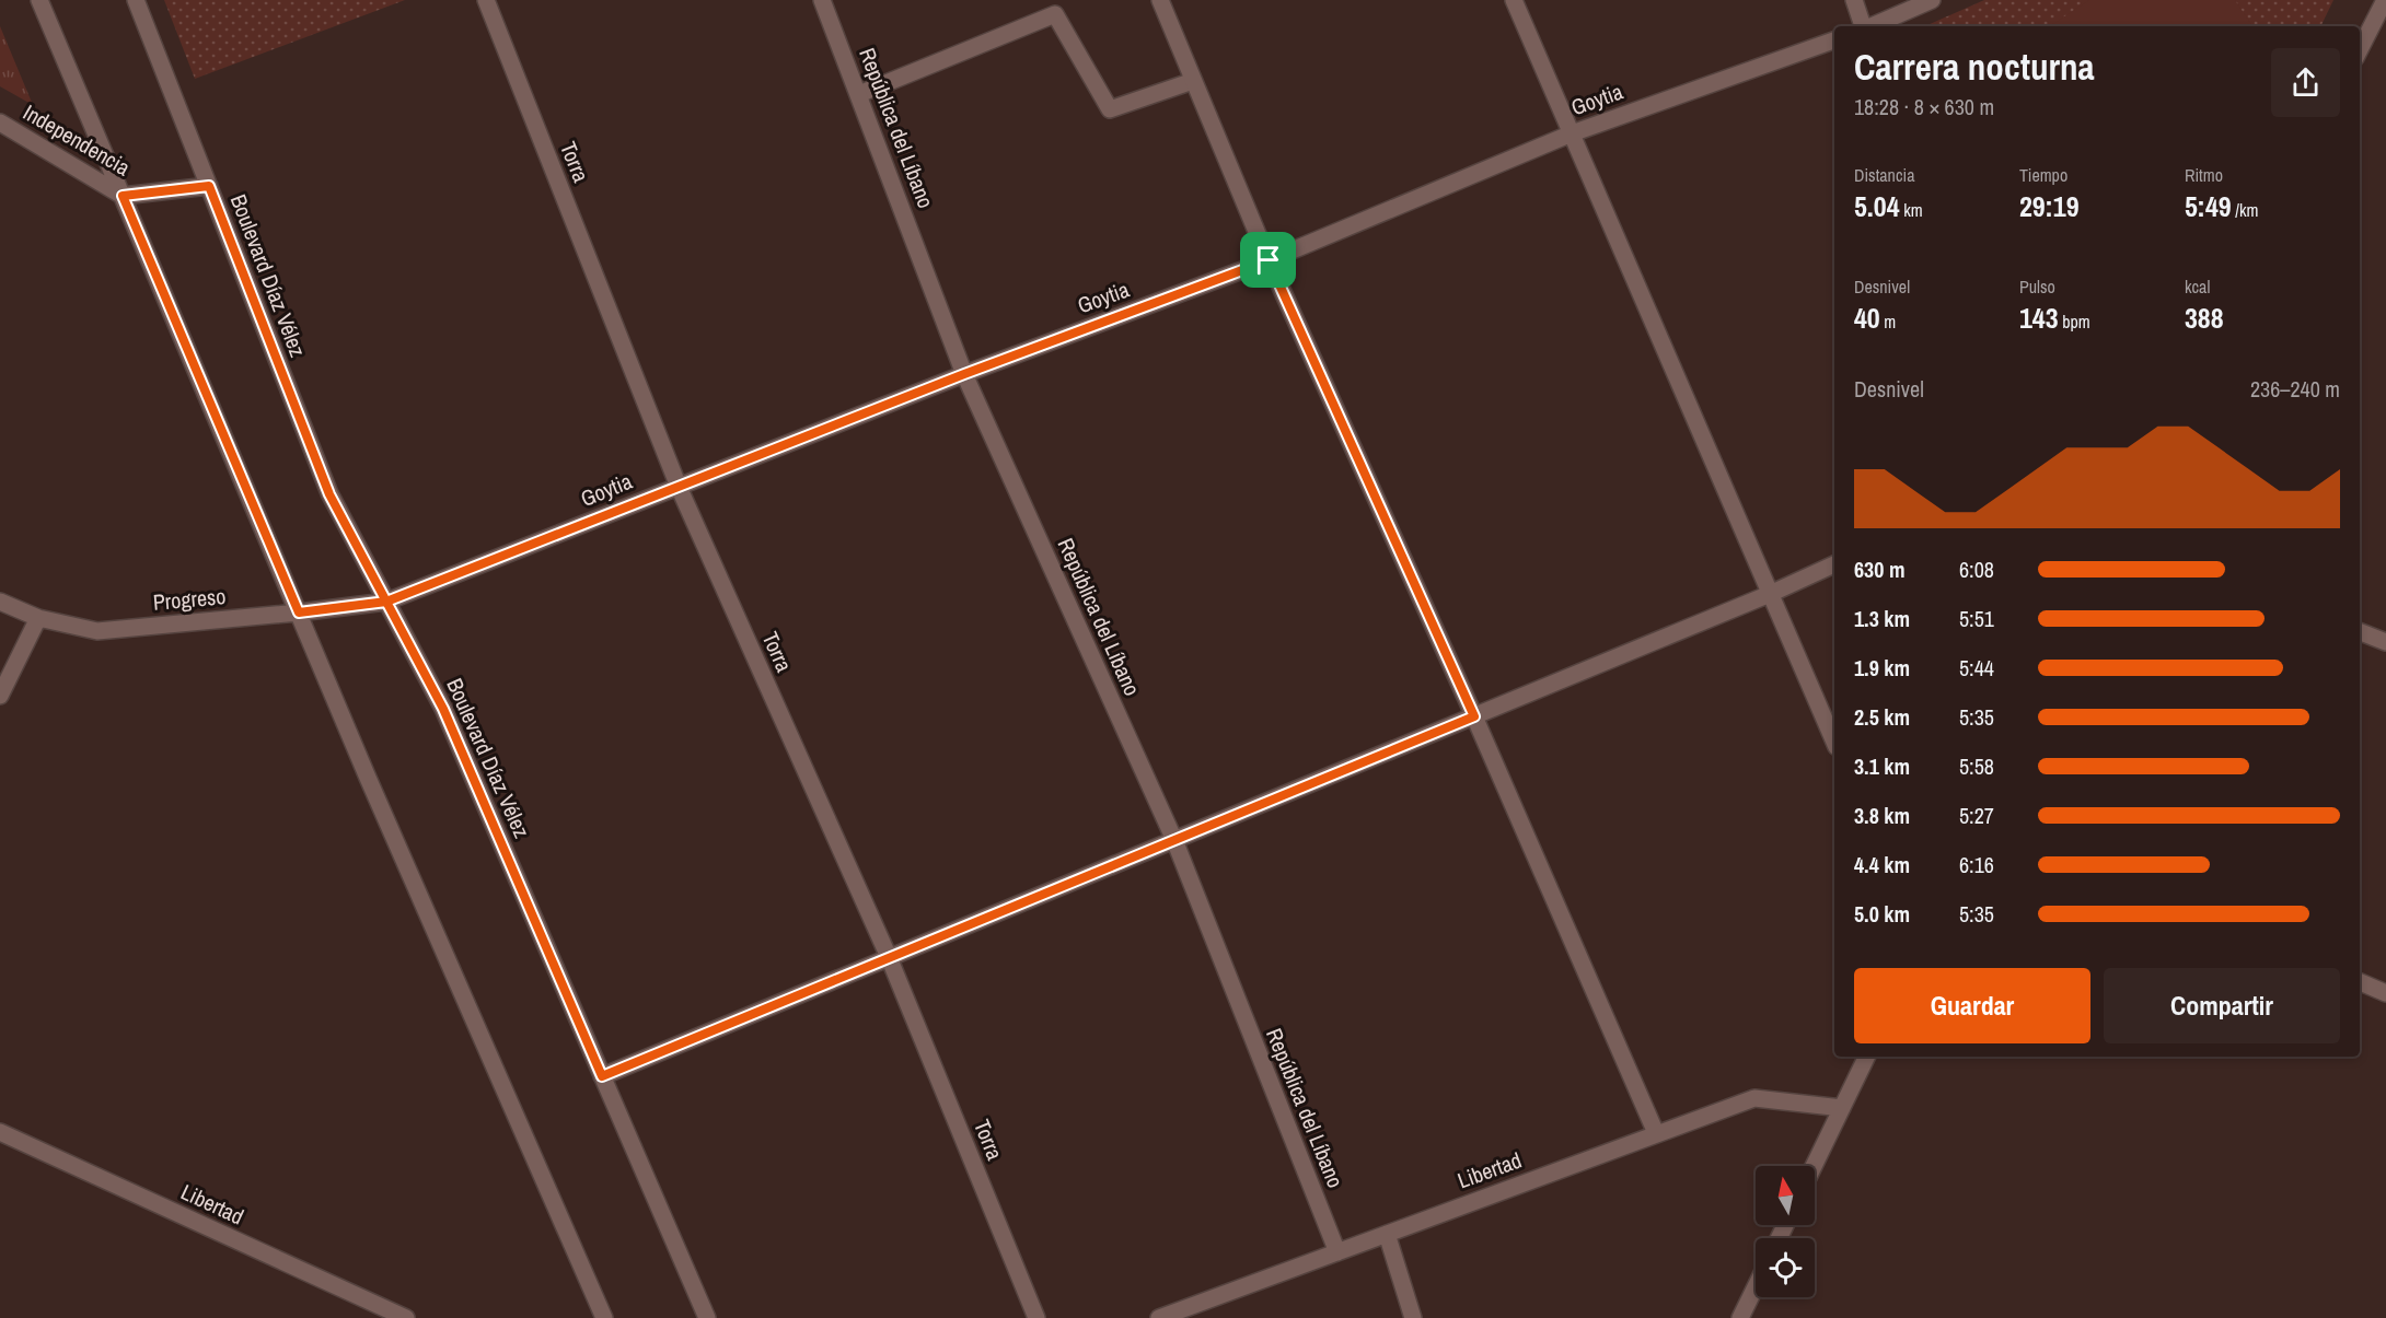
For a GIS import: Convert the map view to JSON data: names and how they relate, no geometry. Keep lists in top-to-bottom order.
{
  "streets": {
    "street": [
      "Goytia",
      "República del Líbano",
      "Independencia",
      "Torra",
      "Boulevard Díaz Vélez",
      "Progreso",
      "Libertad"
    ]
  },
  "crossings": [
    ["Goytia", "República del Líbano"],
    ["Goytia", "Torra"],
    ["Goytia", "Boulevard Díaz Vélez"],
    ["Goytia", "Progreso"],
    ["República del Líbano", "Libertad"],
    ["Independencia", "Boulevard Díaz Vélez"],
    ["Boulevard Díaz Vélez", "Progreso"]
  ],
  "north": "top",
  "page": {
    "heading": ["Carrera nocturna", "18:28 · 8 × 630 m"],
    "stats": [
      ["Distancia", "5.04 km"],
      ["Tiempo", "29:19"],
      ["Ritmo", "5:49 /km"],
      ["Desnivel", "40 m"],
      ["Pulso", "143 bpm"],
      ["kcal", "388"]
    ],
    "chart": ["Desnivel", "236–240 m"],
    "list": [
      {
        "name": "630 m",
        "note": "6:08"
      },
      {
        "name": "1.3 km",
        "note": "5:51"
      },
      {
        "name": "1.9 km",
        "note": "5:44"
      },
      {
        "name": "2.5 km",
        "note": "5:35"
      },
      {
        "name": "3.1 km",
        "note": "5:58"
      },
      {
        "name": "3.8 km",
        "note": "5:27"
      },
      {
        "name": "4.4 km",
        "note": "6:16"
      },
      {
        "name": "5.0 km",
        "note": "5:35"
      }
    ],
    "buttons": ["Guardar", "Compartir"]
  }
}
